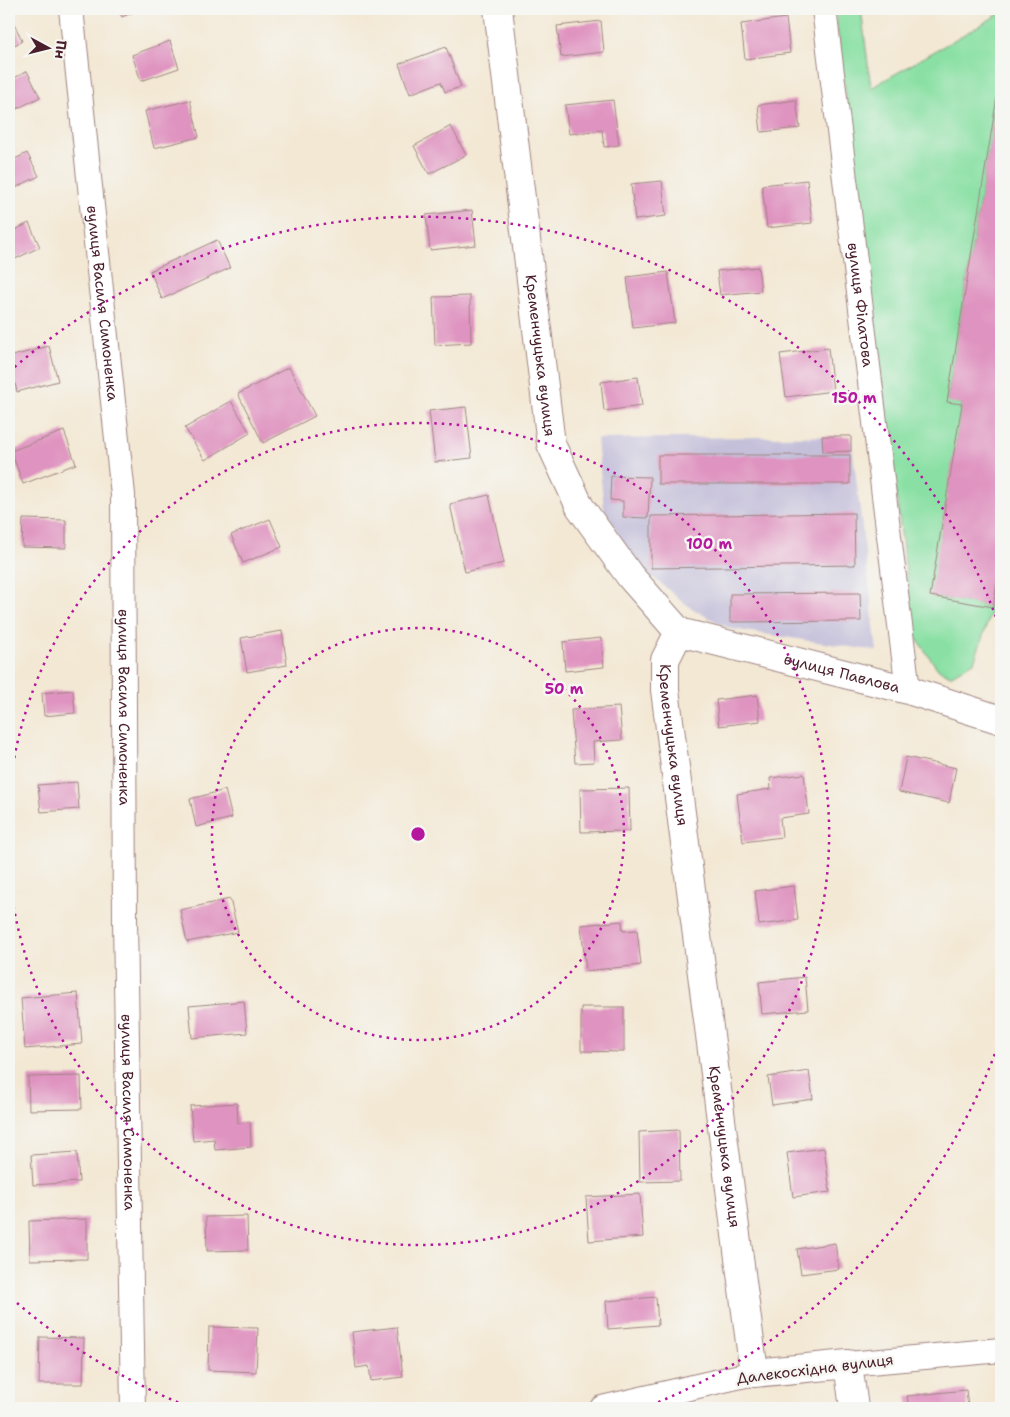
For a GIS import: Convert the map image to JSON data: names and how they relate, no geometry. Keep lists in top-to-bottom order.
{
  "streets": {
    "street": [
      "вулиця Василя Симоненка",
      "вулиця Філатова",
      "Кременчуцька вулиця",
      "вулиця Павлова",
      "Далекосхідна вулиця"
    ]
  },
  "crossings": [
    ["вулиця Філатова", "вулиця Павлова"],
    ["Кременчуцька вулиця", "вулиця Павлова"],
    ["Кременчуцька вулиця", "Далекосхідна вулиця"]
  ],
  "north": "right",
  "rings": ["150 m", "100 m", "50 m"]
}
